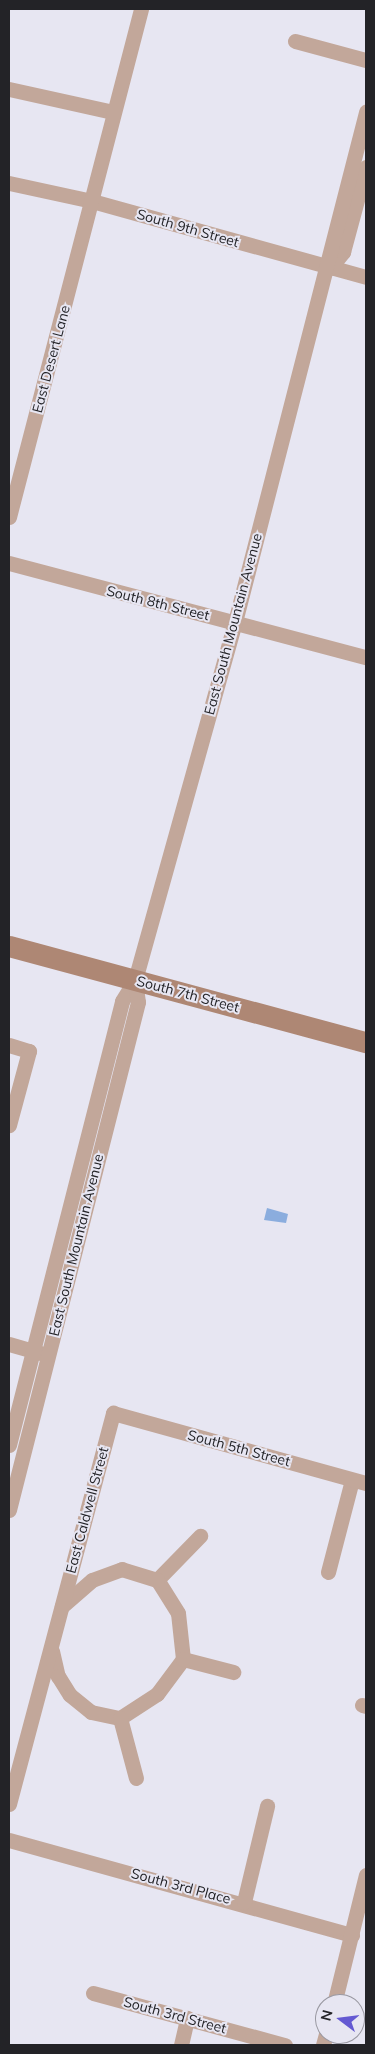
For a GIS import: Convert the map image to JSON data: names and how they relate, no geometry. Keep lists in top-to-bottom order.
{
  "streets": {
    "main road": ["South 7th Street"],
    "street": [
      "South 9th Street",
      "East Desert Lane",
      "South 8th Street",
      "East South Mountain Avenue",
      "South 5th Street",
      "East Caldwell Street",
      "South 3rd Place",
      "South 3rd Street"
    ]
  },
  "crossings": [
    ["South 9th Street", "East Desert Lane"],
    ["South 9th Street", "East South Mountain Avenue"],
    ["South 8th Street", "East South Mountain Avenue"],
    ["East South Mountain Avenue", "South 7th Street"],
    ["South 5th Street", "East Caldwell Street"]
  ],
  "north": "left"
}
